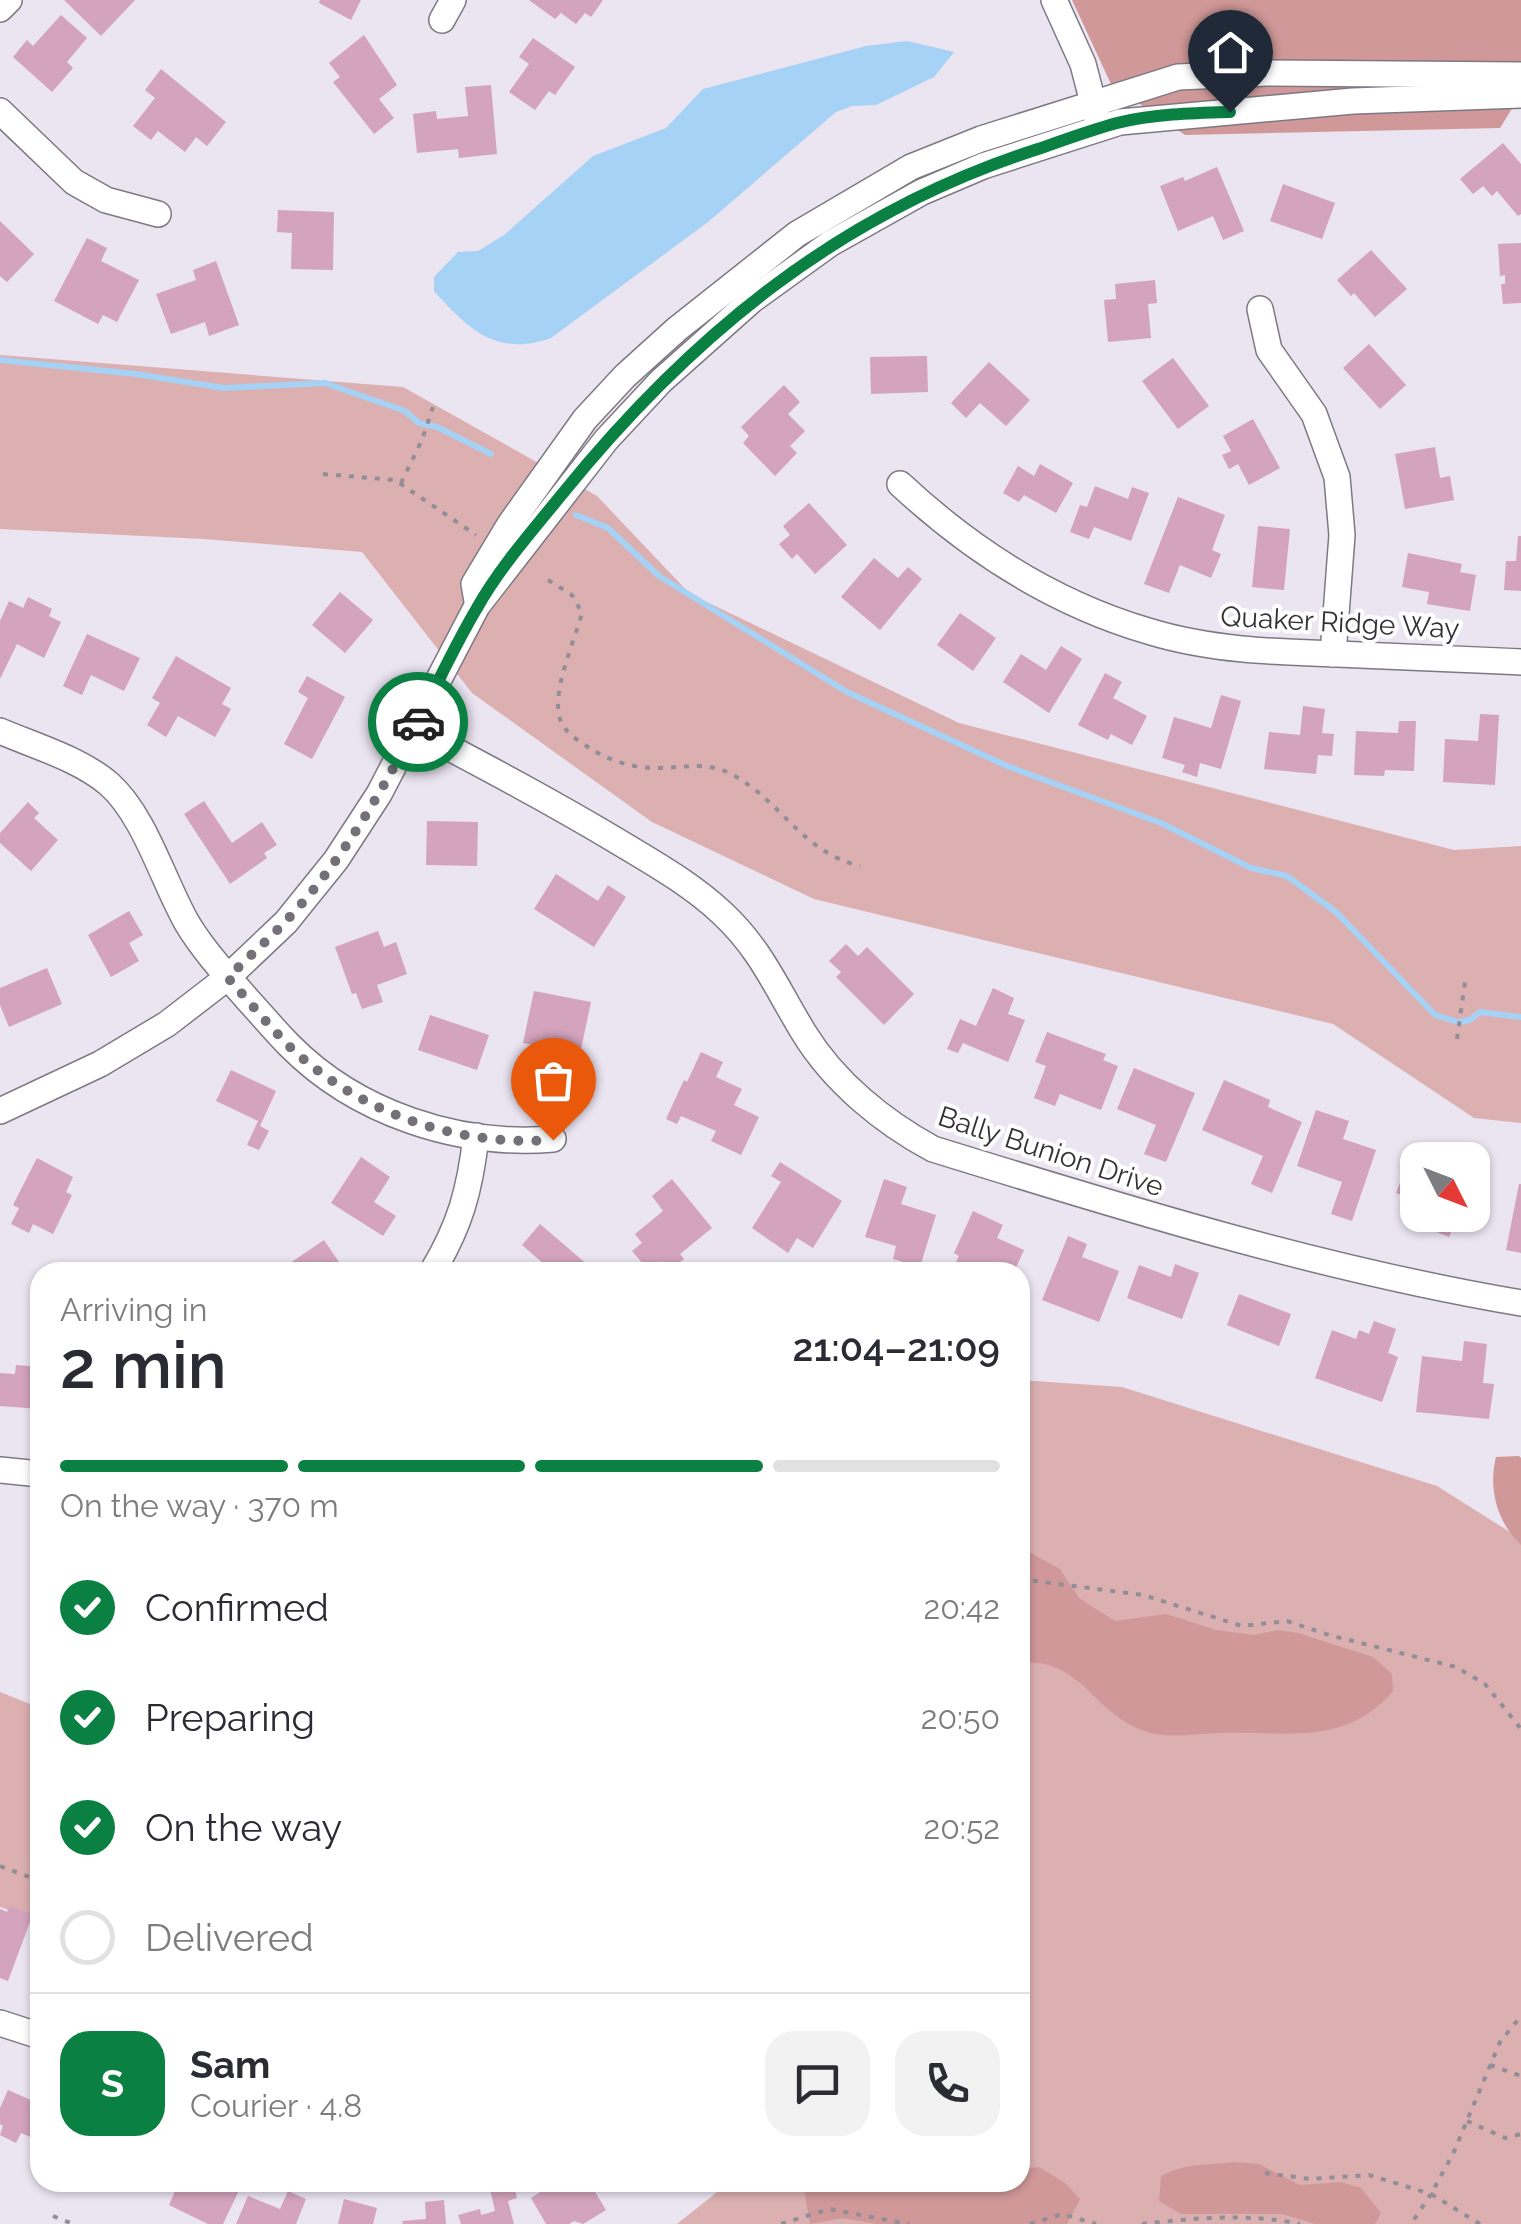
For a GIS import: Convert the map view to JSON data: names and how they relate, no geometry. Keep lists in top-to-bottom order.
{
  "streets": {
    "street": ["Quaker Ridge Way", "Bally Bunion Drive"]
  },
  "north": "bottom right",
  "page": {
    "heading": ["2 min", "Arriving in", "21:04–21:09"],
    "panel": ["Sam", "Courier · 4.8"],
    "bar": "On the way · 370 m",
    "list": [
      ["Confirmed", "20:42"],
      ["Preparing", "20:50"],
      ["On the way", "20:52"],
      "Delivered"
    ],
    "round": "S"
  }
}
